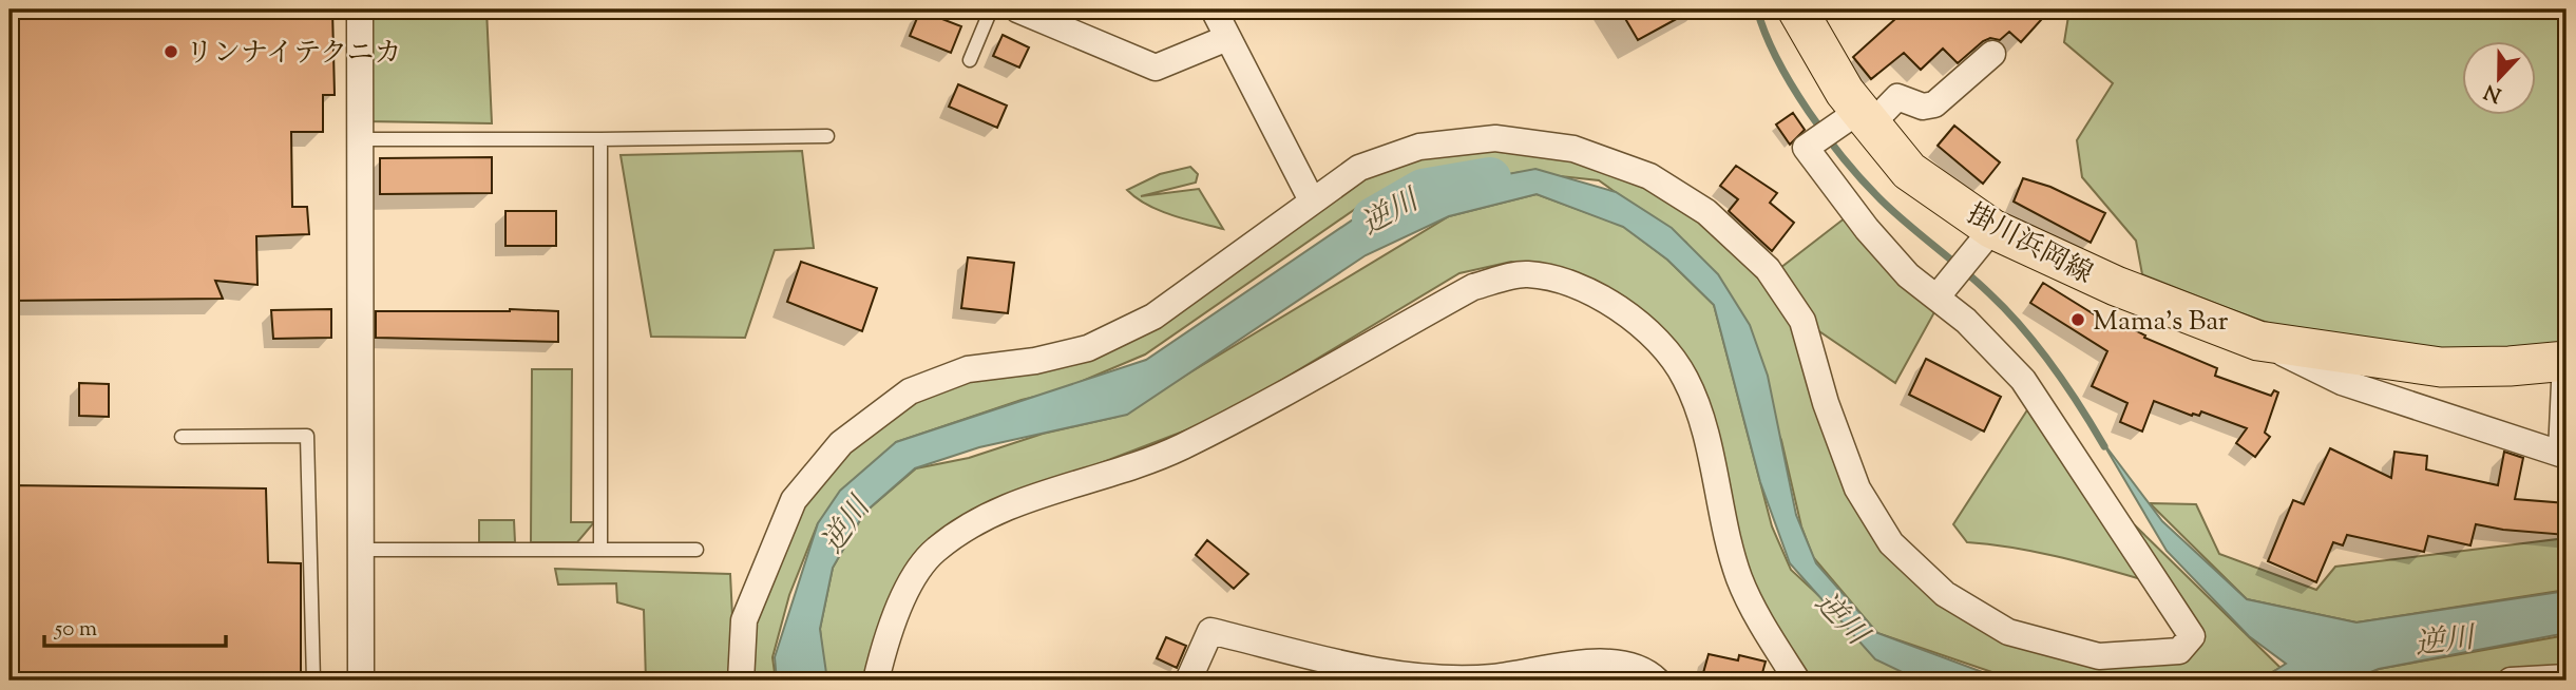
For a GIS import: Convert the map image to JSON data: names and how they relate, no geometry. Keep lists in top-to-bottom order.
{
  "streets": {
    "main road": ["掛川浜岡線"]
  },
  "water": ["逆川"],
  "places": ["リンナイテクニカ", "Mama's Bar"],
  "scale_bar": "50 m",
  "north": "bottom"
}
